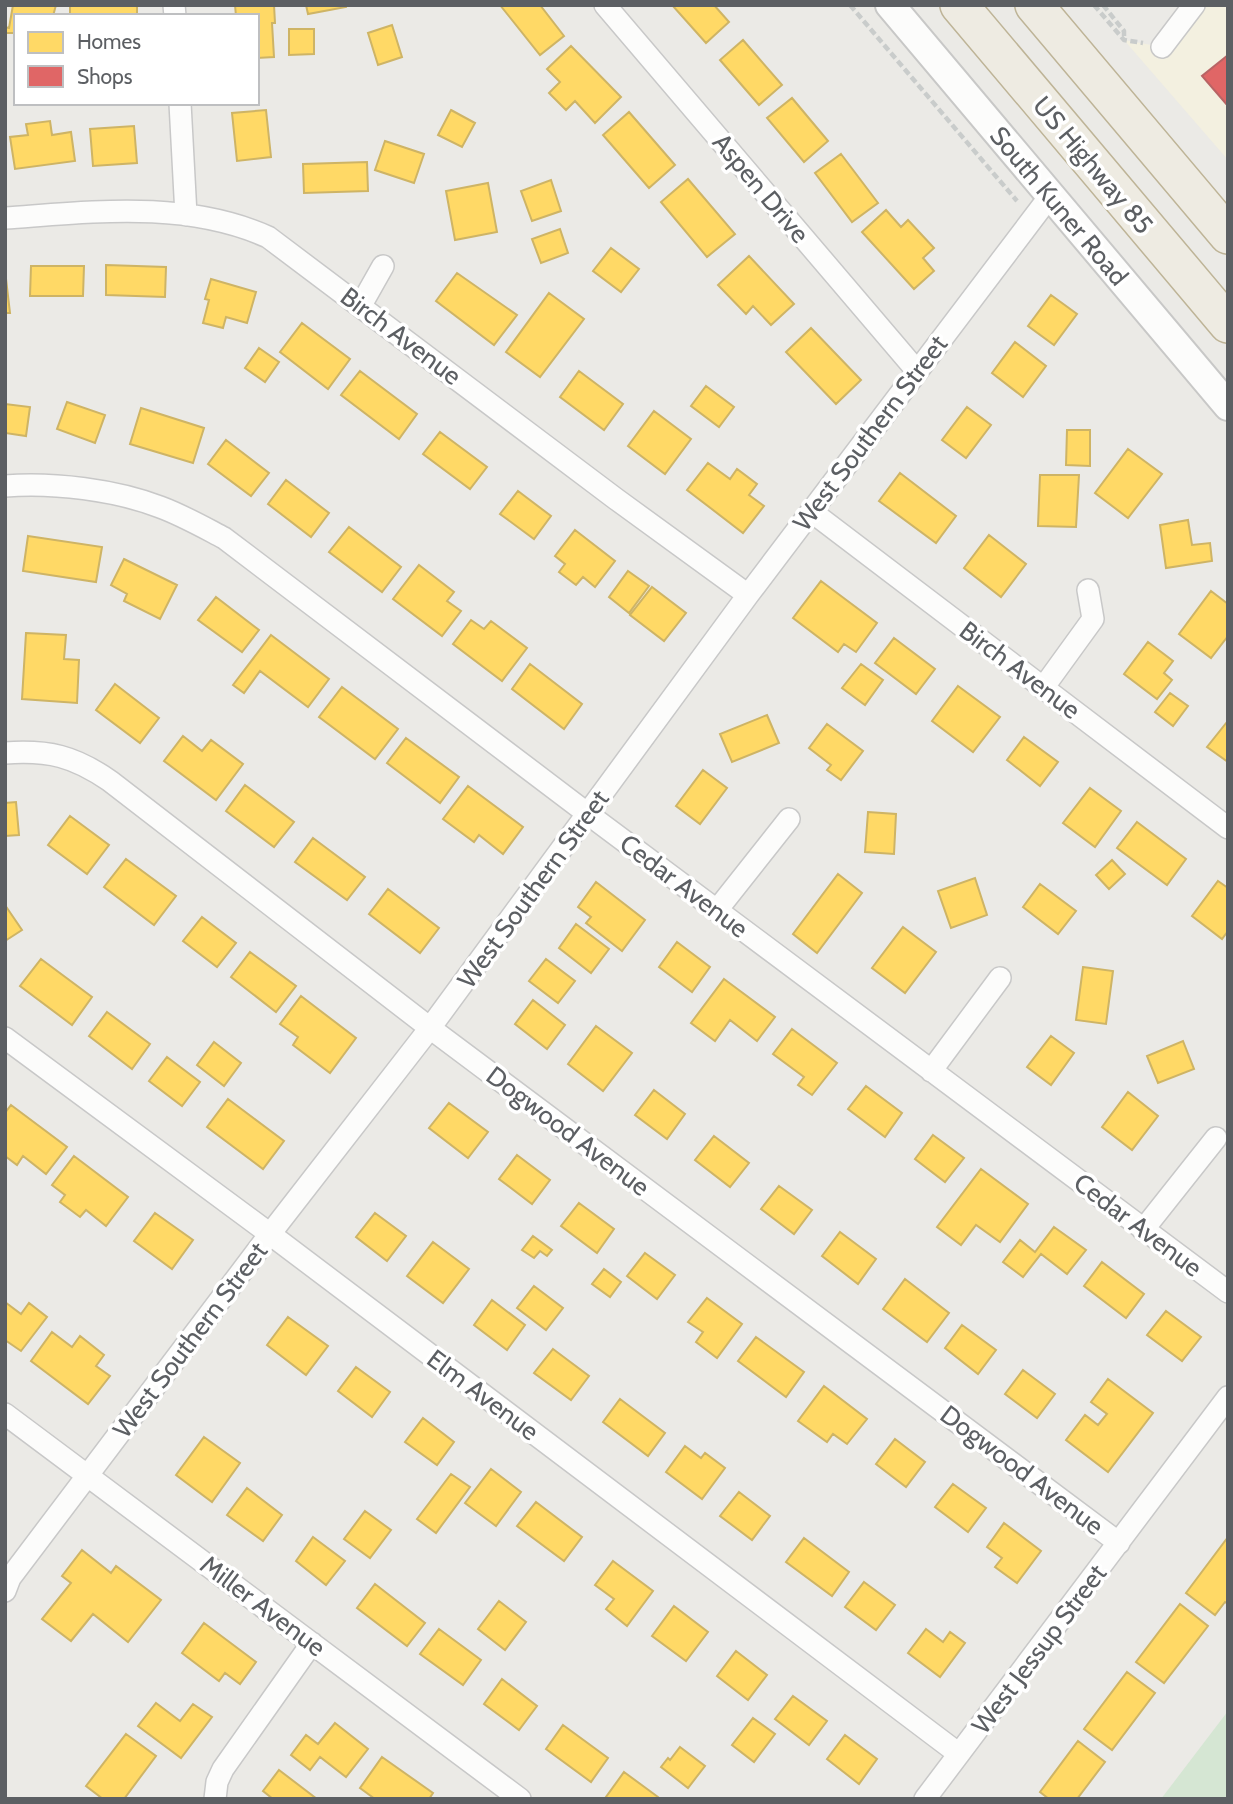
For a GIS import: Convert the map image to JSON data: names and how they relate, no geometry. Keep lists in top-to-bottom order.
{
  "streets": {
    "highway": ["US Highway 85"],
    "street": [
      "Aspen Drive",
      "South Kuner Road",
      "Birch Avenue",
      "West Southern Street",
      "Cedar Avenue",
      "Dogwood Avenue",
      "Elm Avenue",
      "Miller Avenue",
      "West Jessup Street"
    ]
  },
  "crossings": [
    ["Aspen Drive", "West Southern Street"],
    ["South Kuner Road", "West Southern Street"],
    ["Birch Avenue", "West Southern Street"],
    ["West Southern Street", "Cedar Avenue"],
    ["West Southern Street", "Dogwood Avenue"],
    ["West Southern Street", "Elm Avenue"],
    ["West Southern Street", "Miller Avenue"],
    ["Dogwood Avenue", "West Jessup Street"],
    ["Elm Avenue", "West Jessup Street"]
  ],
  "legend": ["Homes", "Shops"]
}
